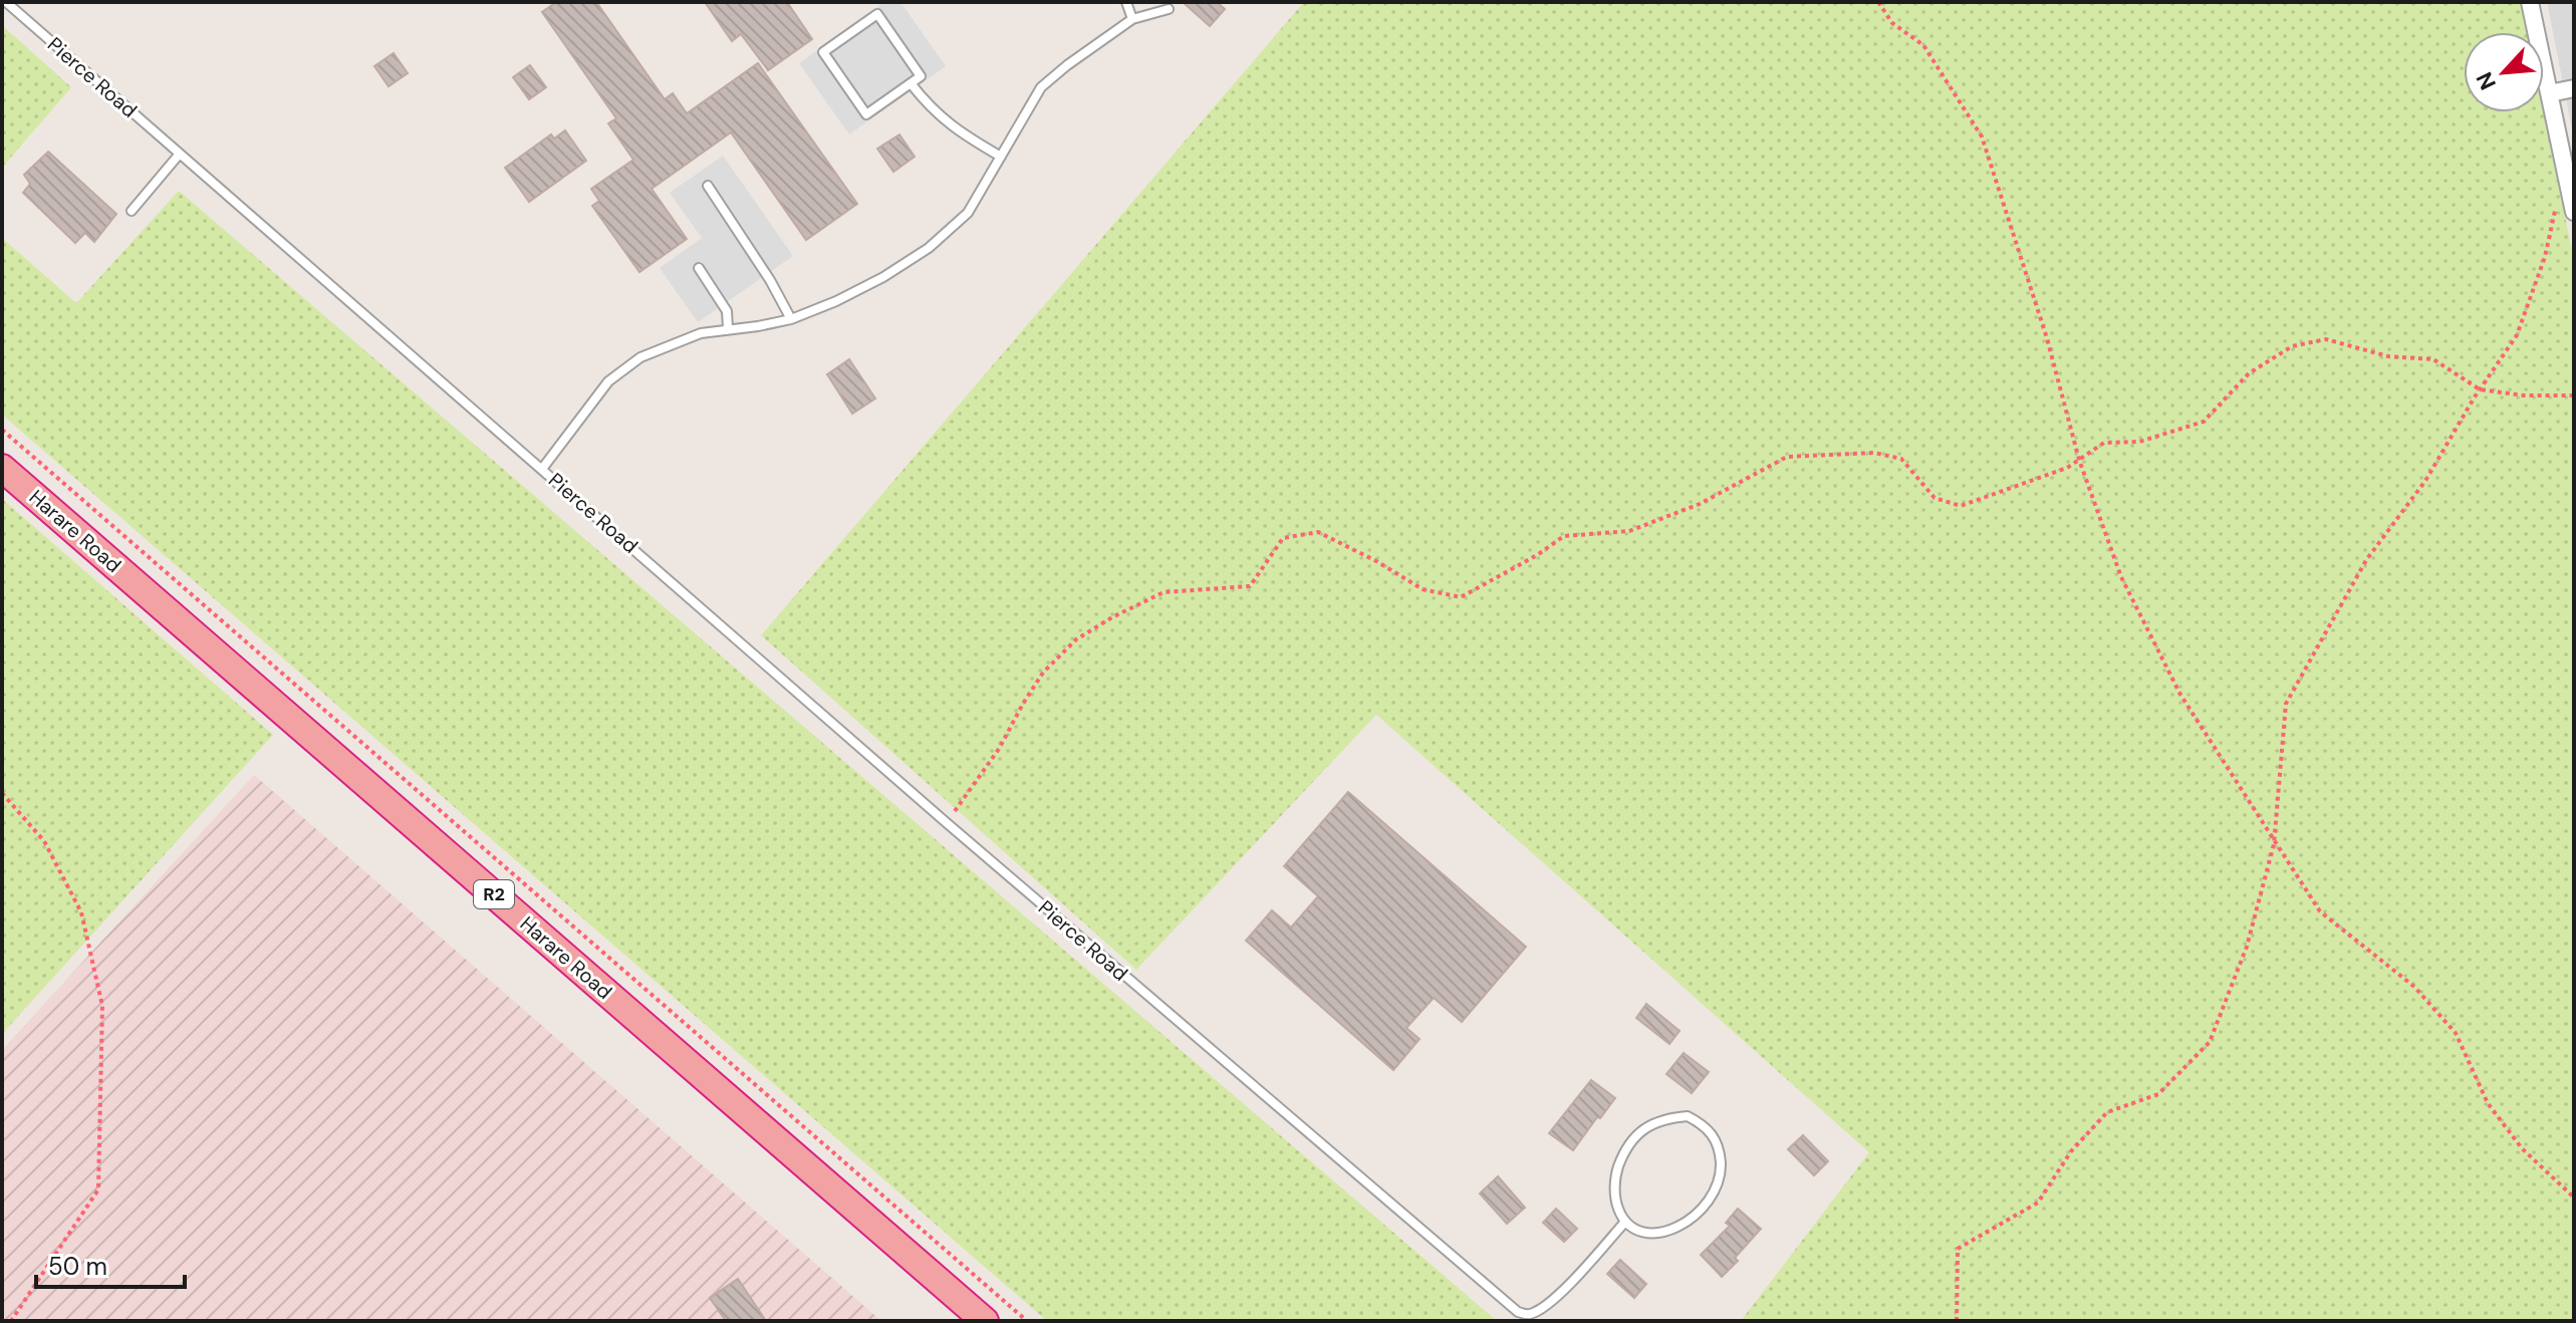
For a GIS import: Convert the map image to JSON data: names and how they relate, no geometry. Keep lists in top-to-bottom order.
{
  "streets": {
    "highway": ["Harare Road", "R2"],
    "lane": ["Pierce Road"]
  },
  "scale_bar": "50 m",
  "north": "bottom left"
}
